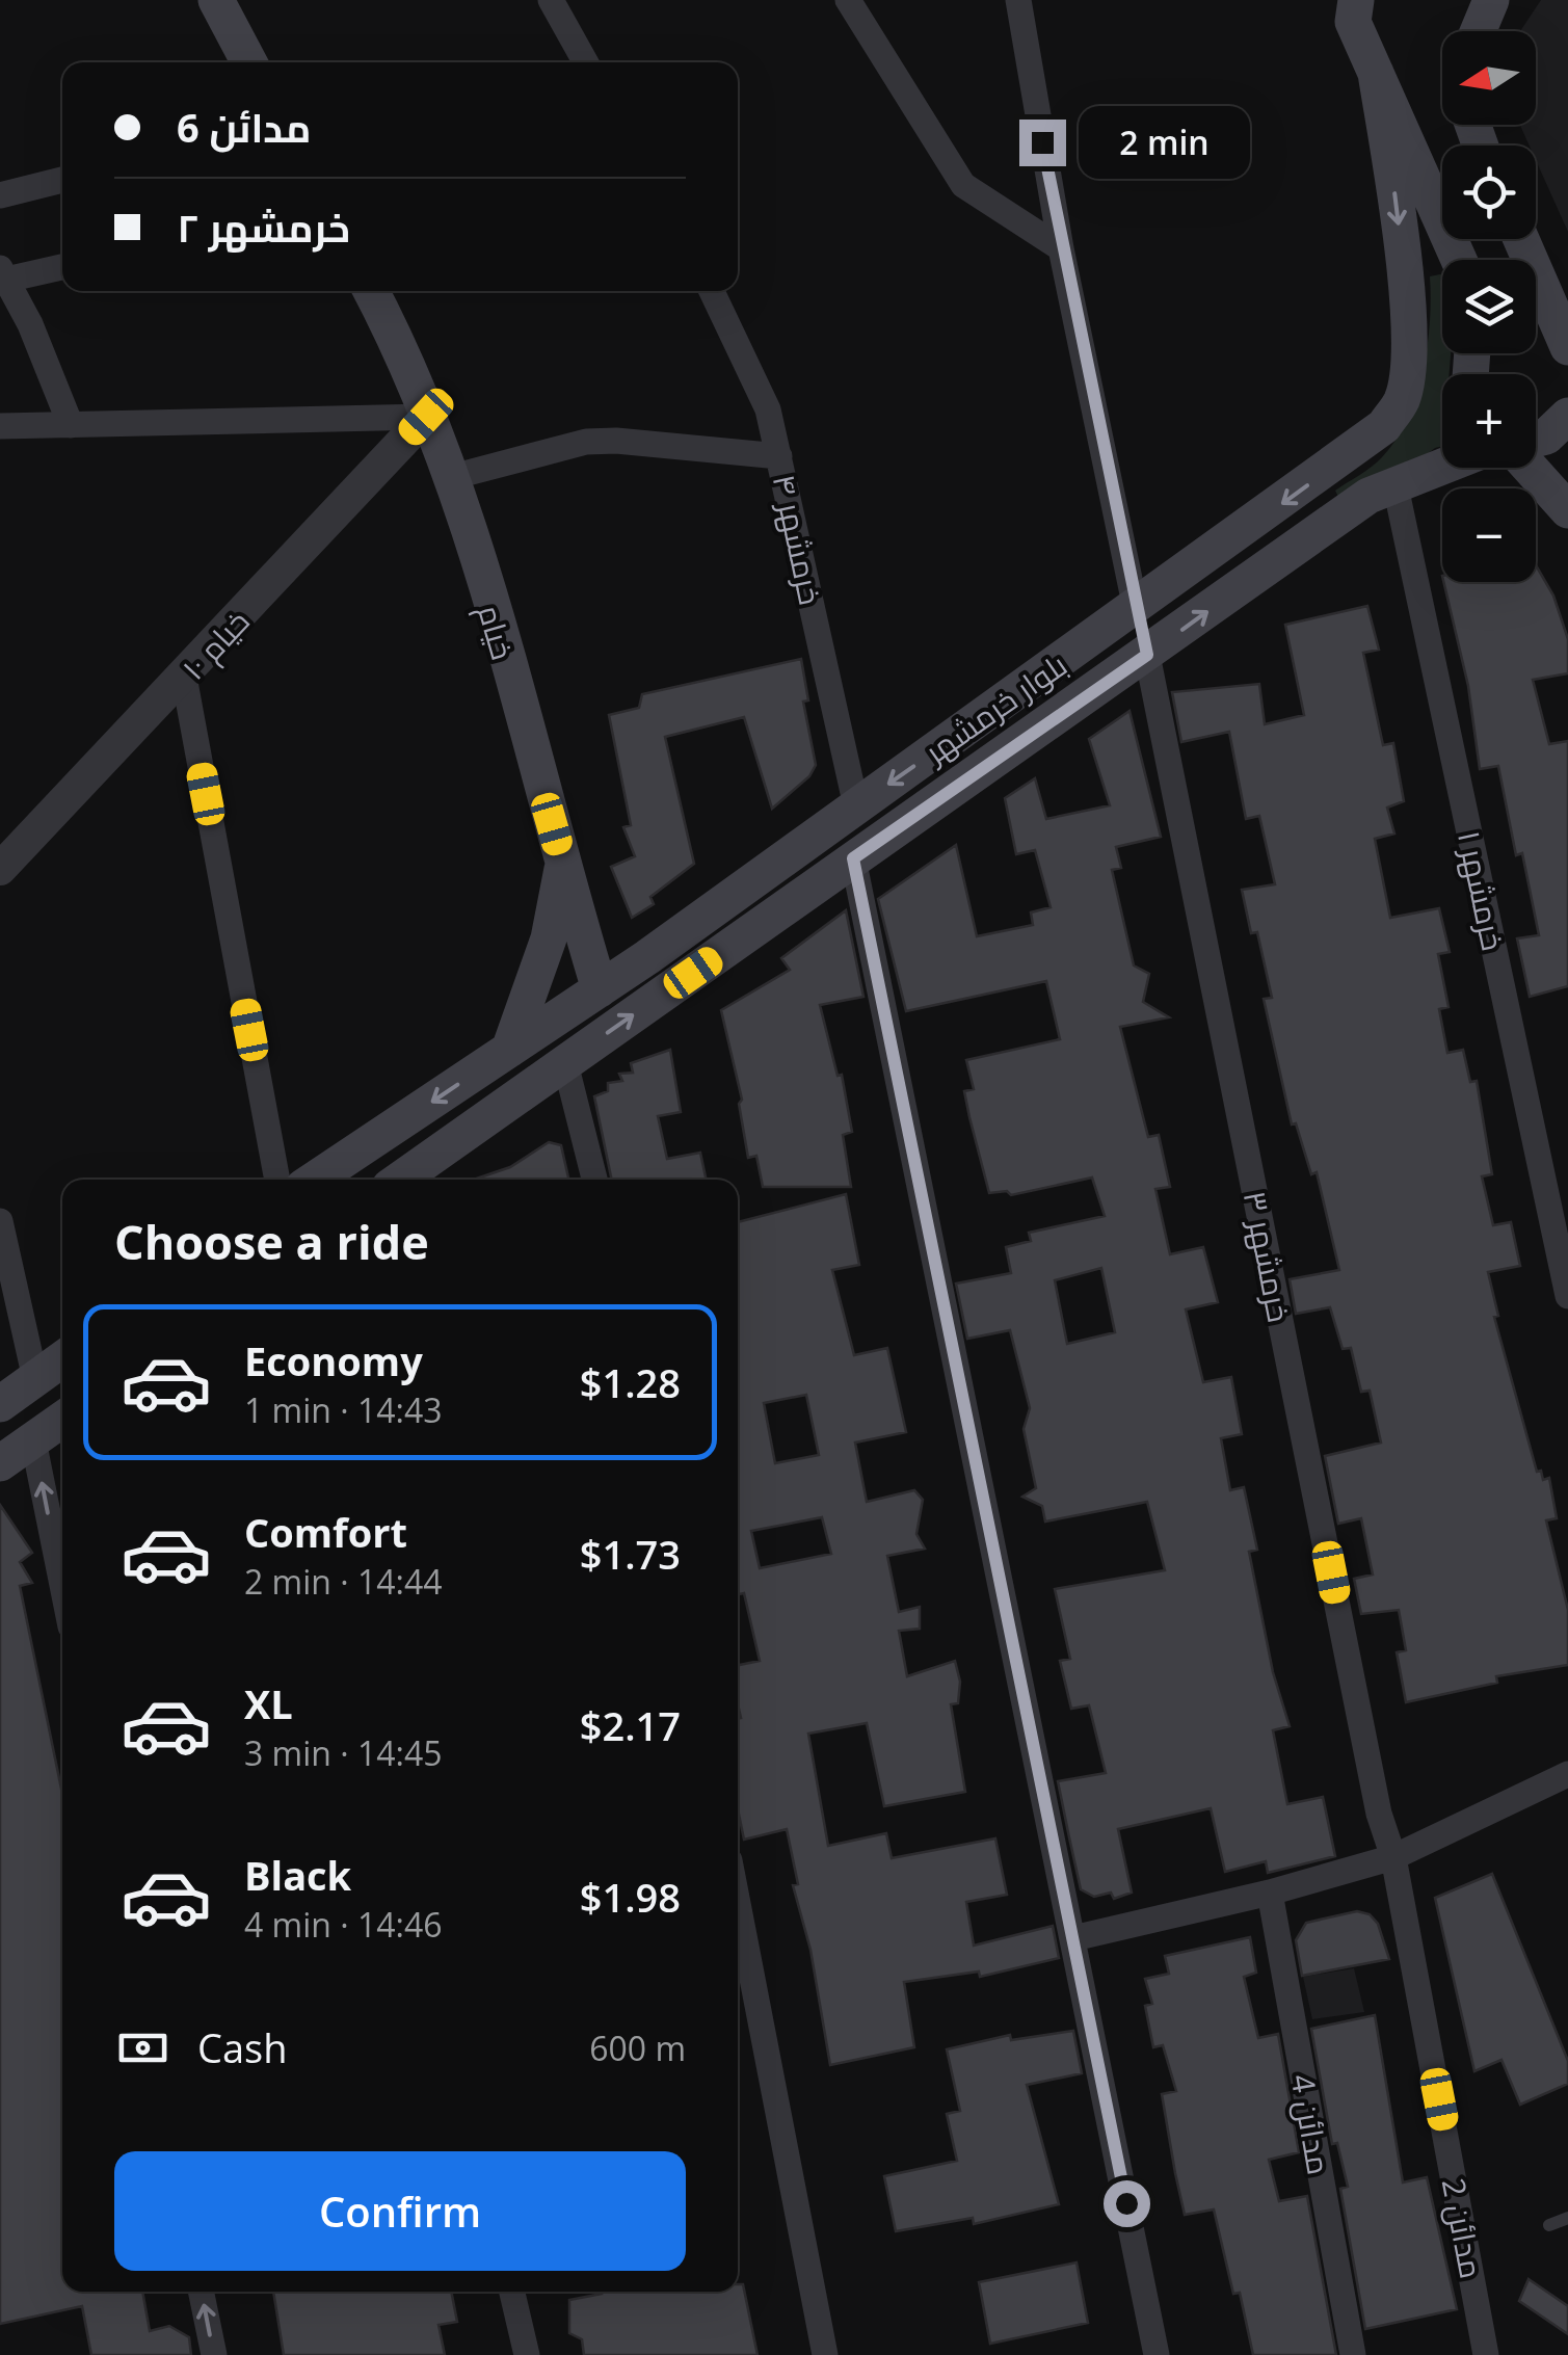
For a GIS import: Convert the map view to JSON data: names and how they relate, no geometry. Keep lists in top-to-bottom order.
{
  "streets": {
    "main road": ["خیام", "بلوار خرمشهر"],
    "street": [
      "خرمشهر ۴",
      "خیام ۱۰",
      "خرمشهر ۱",
      "خرمشهر ۳",
      "مدائن 4",
      "مدائن 2"
    ]
  },
  "crossings": [
    ["خرمشهر ۴", "بلوار خرمشهر"],
    ["خیام", "خیام ۱۰"],
    ["خیام", "بلوار خرمشهر"],
    ["بلوار خرمشهر", "خرمشهر ۱"],
    ["بلوار خرمشهر", "خرمشهر ۳"],
    ["خرمشهر ۳", "مدائن 2"]
  ],
  "north": "left",
  "page": {
    "map_buttons": ["+", "−"],
    "banner": ["مدائن 6", "خرمشهر ۲"],
    "bubble": "2 min",
    "heading": "Choose a ride",
    "list": [
      {
        "name": "Economy",
        "note": "1 min · 14:43",
        "value": "$1.28"
      },
      {
        "name": "Comfort",
        "note": "2 min · 14:44",
        "value": "$1.73"
      },
      {
        "name": "XL",
        "note": "3 min · 14:45",
        "value": "$2.17"
      },
      {
        "name": "Black",
        "note": "4 min · 14:46",
        "value": "$1.98"
      }
    ],
    "pay": ["Cash", "600 m"],
    "buttons": "Confirm"
  }
}
